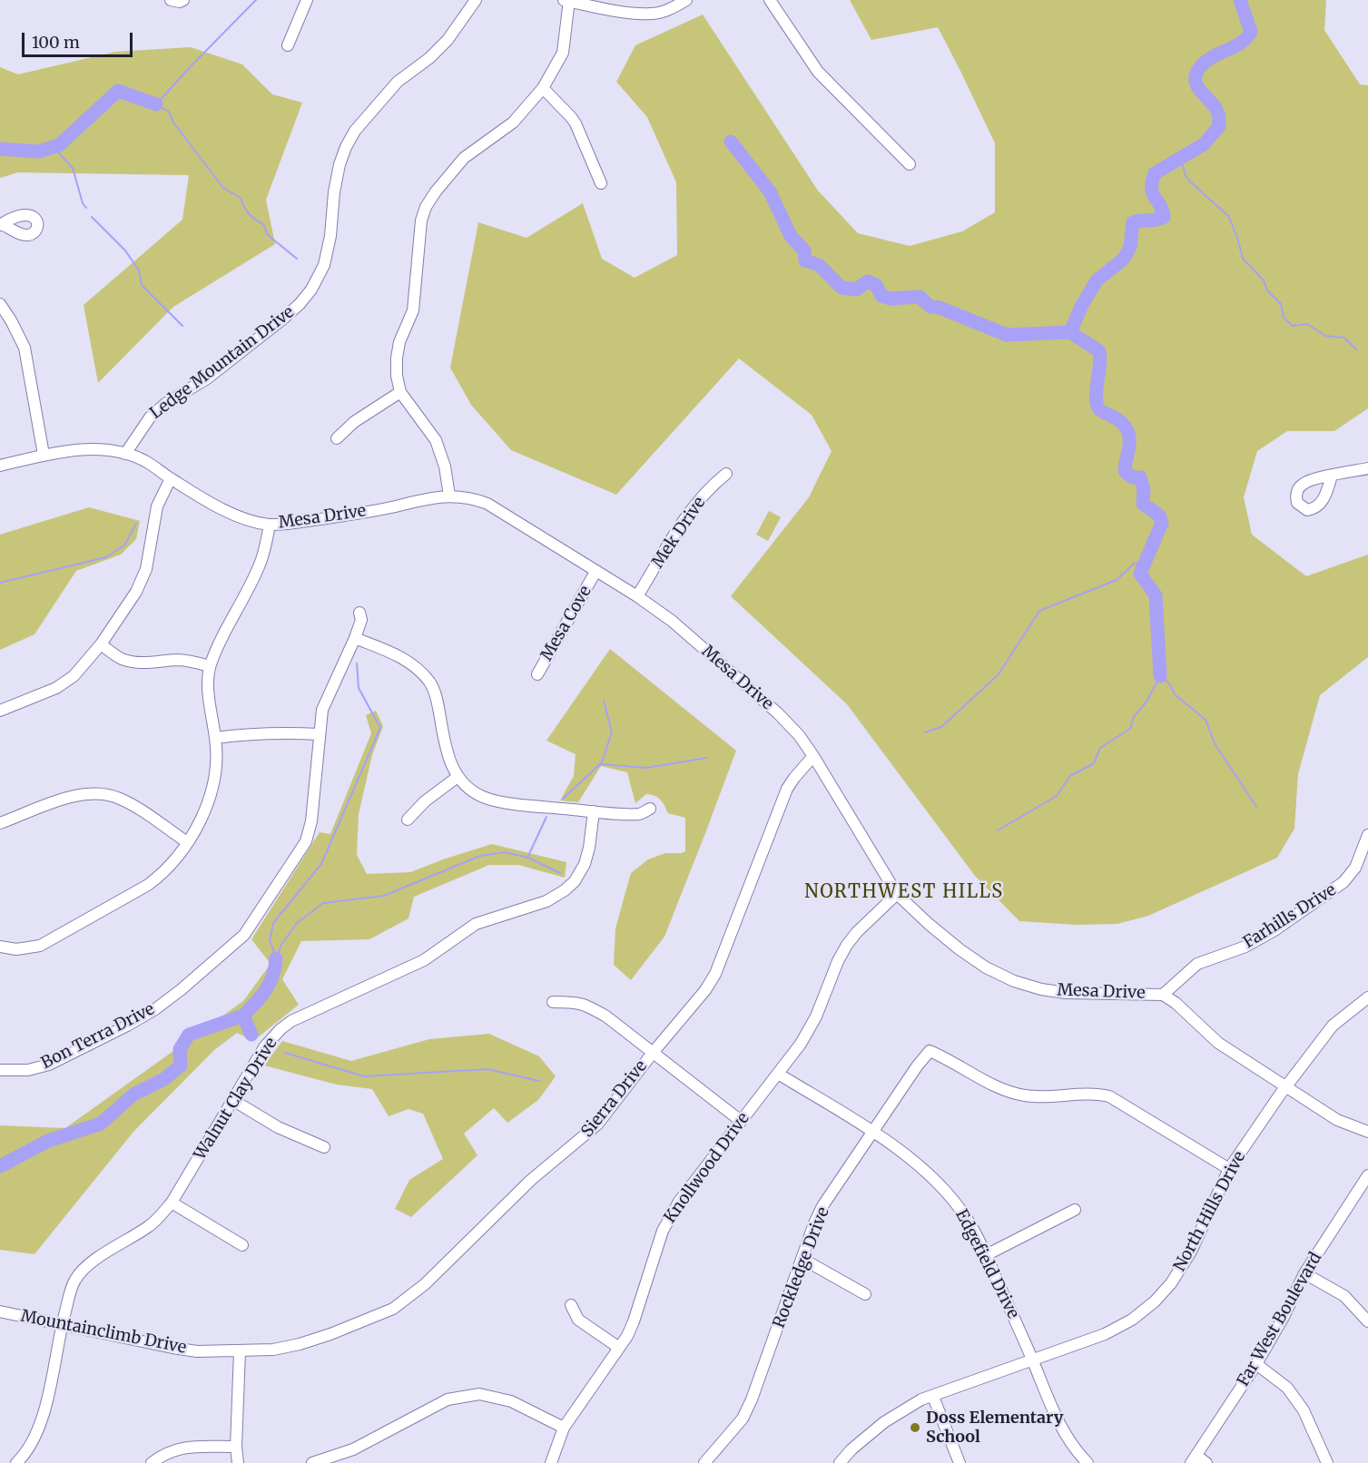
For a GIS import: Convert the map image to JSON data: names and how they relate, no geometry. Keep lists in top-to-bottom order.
{
  "streets": {
    "street": [
      "Ledge Mountain Drive",
      "Mesa Drive",
      "Mek Drive",
      "Mesa Cove",
      "Farhills Drive",
      "Bon Terra Drive",
      "Walnut Clay Drive",
      "Sierra Drive",
      "Knollwood Drive",
      "North Hills Drive",
      "Edgefield Drive",
      "Rockledge Drive",
      "Far West Boulevard",
      "Mountainclimb Drive"
    ]
  },
  "crossings": [
    ["Ledge Mountain Drive", "Mesa Drive"],
    ["Mesa Drive", "Mek Drive"],
    ["Mesa Drive", "Mesa Cove"],
    ["Mesa Drive", "Farhills Drive"],
    ["Mesa Drive", "Sierra Drive"],
    ["Mesa Drive", "Knollwood Drive"],
    ["Mesa Drive", "North Hills Drive"],
    ["Walnut Clay Drive", "Mountainclimb Drive"],
    ["Sierra Drive", "Mountainclimb Drive"],
    ["Knollwood Drive", "Edgefield Drive"],
    ["North Hills Drive", "Edgefield Drive"],
    ["North Hills Drive", "Rockledge Drive"],
    ["Edgefield Drive", "Rockledge Drive"]
  ],
  "districts": ["NORTHWEST HILLS"],
  "places": ["Doss Elementary School"],
  "scale_bar": "100 m"
}
